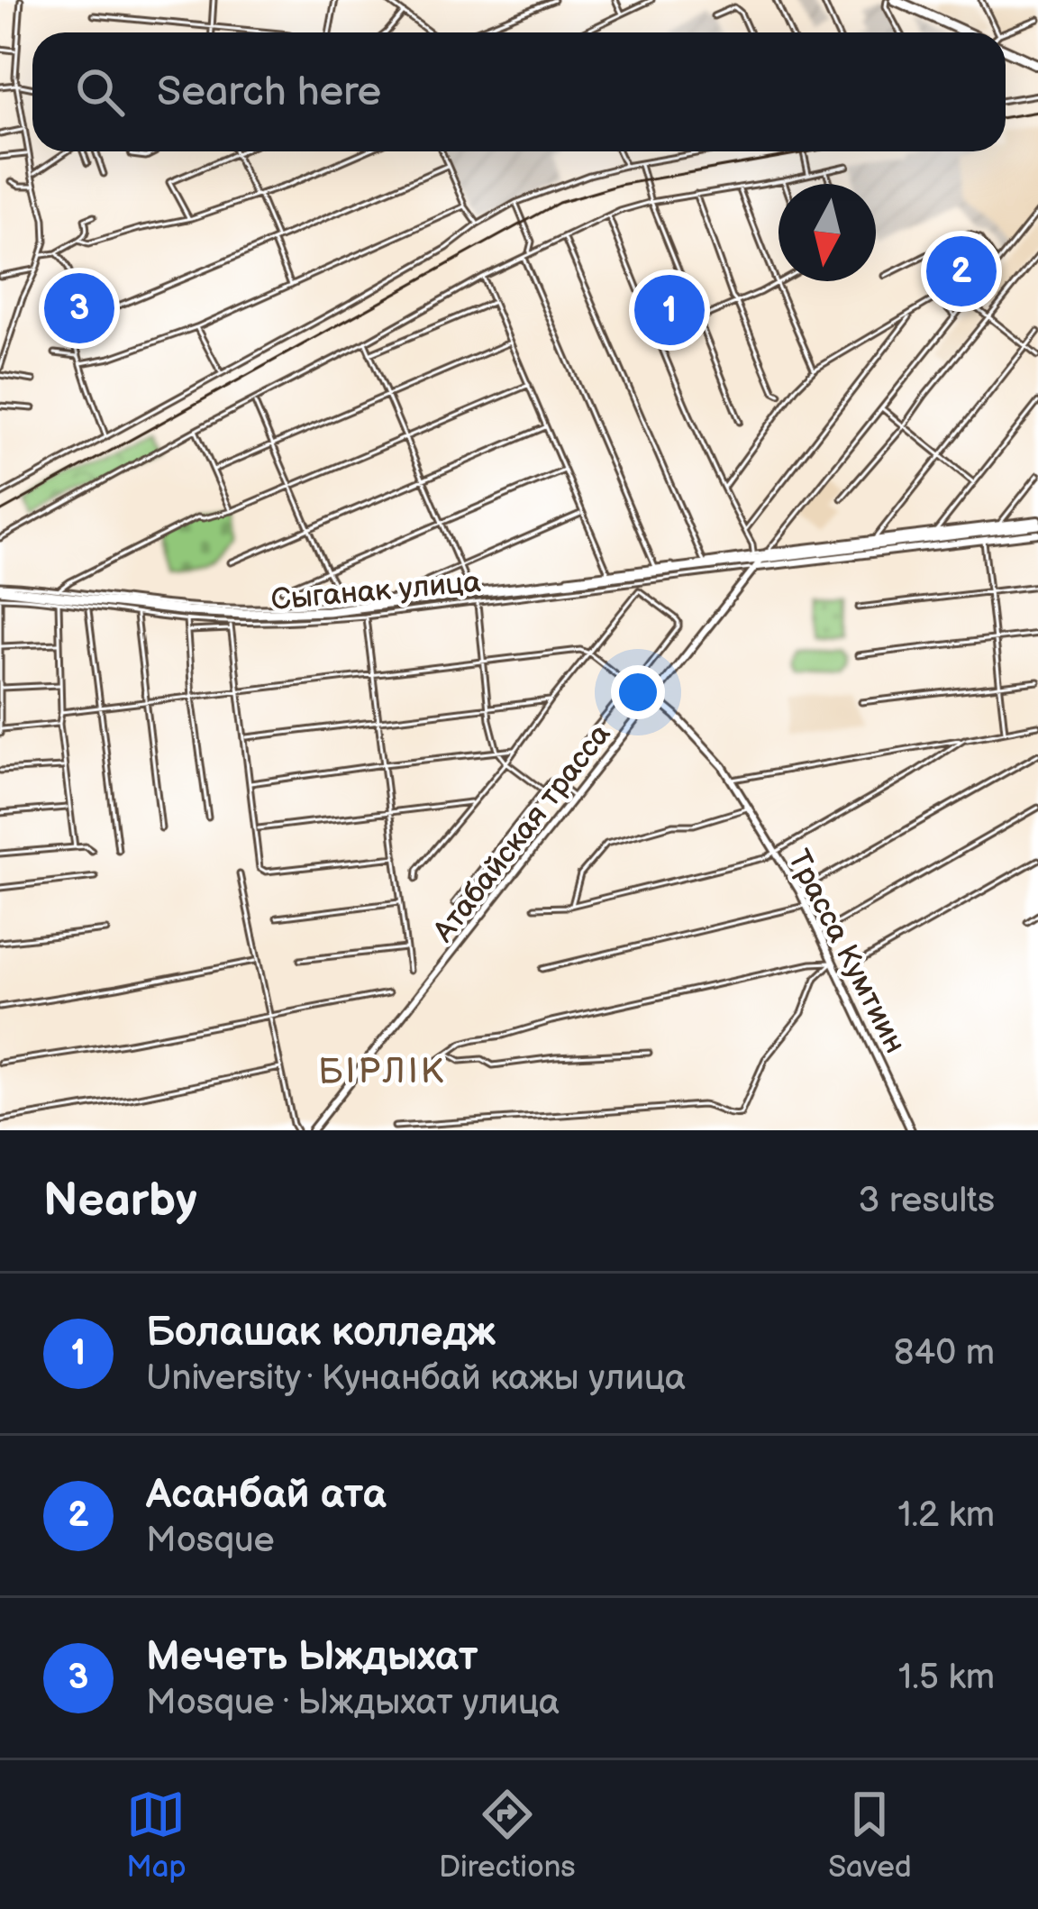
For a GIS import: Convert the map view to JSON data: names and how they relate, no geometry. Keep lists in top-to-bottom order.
{
  "streets": {
    "main road": ["Атабайская трасса", "Трасса Кумтиин"],
    "street": ["Сыганак улица"]
  },
  "crossings": [
    ["Сыганак улица", "Атабайская трасса"],
    ["Атабайская трасса", "Трасса Кумтиин"]
  ],
  "districts": ["БІРЛІК"],
  "north": "bottom",
  "page": {
    "search": "Search here",
    "pins": ["2", "3", "1"],
    "heading": ["Nearby", "3 results"],
    "list": [
      {
        "mark": "1",
        "name": "Болашак колледж",
        "note": "University · Кунанбай кажы улица",
        "value": "840 m"
      },
      {
        "mark": "2",
        "name": "Асанбай ата",
        "note": "Mosque",
        "value": "1.2 km"
      },
      {
        "mark": "3",
        "name": "Мечеть Ыждыхат",
        "note": "Mosque · Ыждыхат улица",
        "value": "1.5 km"
      }
    ],
    "nav": ["Map", "Directions", "Saved"]
  }
}
